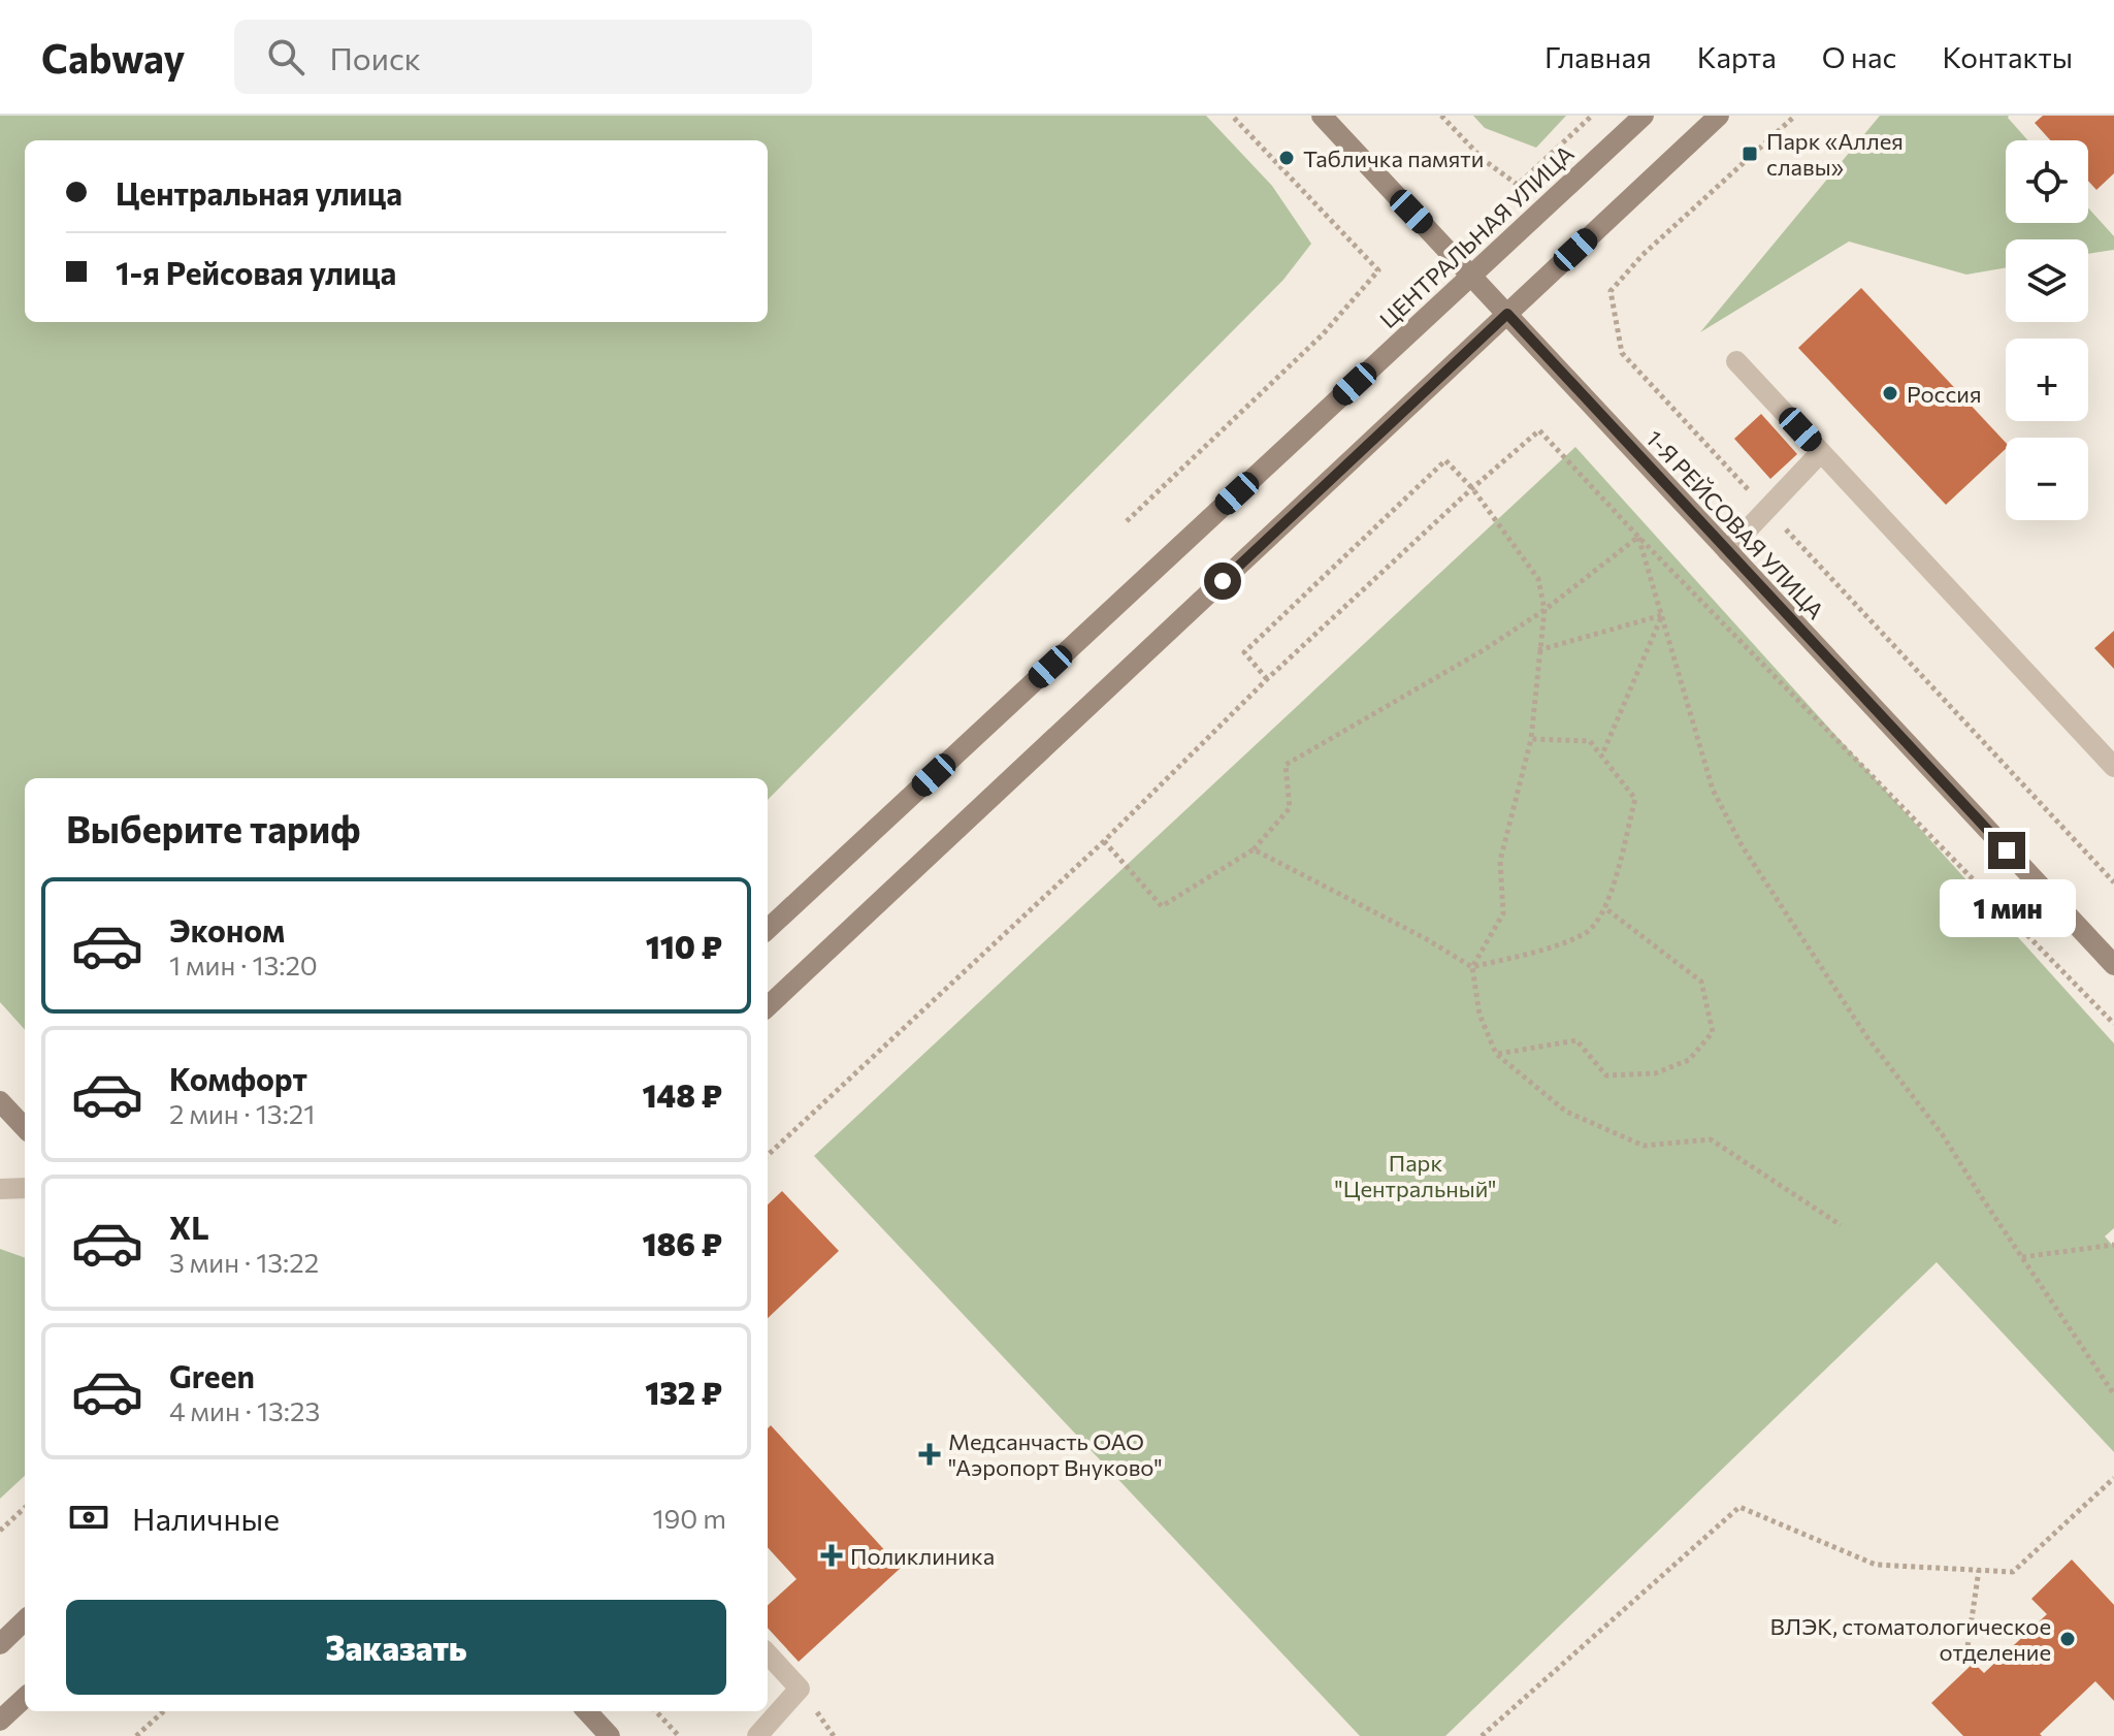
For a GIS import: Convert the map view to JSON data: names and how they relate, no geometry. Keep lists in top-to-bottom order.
{
  "streets": {
    "main road": ["ЦЕНТРАЛЬНАЯ УЛИЦА", "1-Я РЕЙСОВАЯ УЛИЦА"]
  },
  "crossings": [
    ["ЦЕНТРАЛЬНАЯ УЛИЦА", "1-Я РЕЙСОВАЯ УЛИЦА"]
  ],
  "parks": ["Парк \"Центральный\""],
  "places": {
    "transit": ["Парк «Аллея славы»"],
    "other": ["Табличка памяти", "Россия", "ВЛЭК, стоматологическое отделение"],
    "health": ["Медсанчасть ОАО \"Аэропорт Внуково\"", "Поликлиника"]
  },
  "page": {
    "header": "Cabway",
    "search": "Поиск",
    "nav": [
      "Главная",
      "Карта",
      "О нас",
      "Контакты"
    ],
    "map_buttons": ["+", "−"],
    "banner": ["Центральная улица", "1-я Рейсовая улица"],
    "heading": "Выберите тариф",
    "list": [
      {
        "name": "Эконом",
        "note": "1 мин · 13:20",
        "value": "110 ₽"
      },
      {
        "name": "Комфорт",
        "note": "2 мин · 13:21",
        "value": "148 ₽"
      },
      {
        "name": "XL",
        "note": "3 мин · 13:22",
        "value": "186 ₽"
      },
      {
        "name": "Green",
        "note": "4 мин · 13:23",
        "value": "132 ₽"
      }
    ],
    "bubble": "1 мин",
    "pay": ["Наличные", "190 m"],
    "buttons": "Заказать"
  }
}
